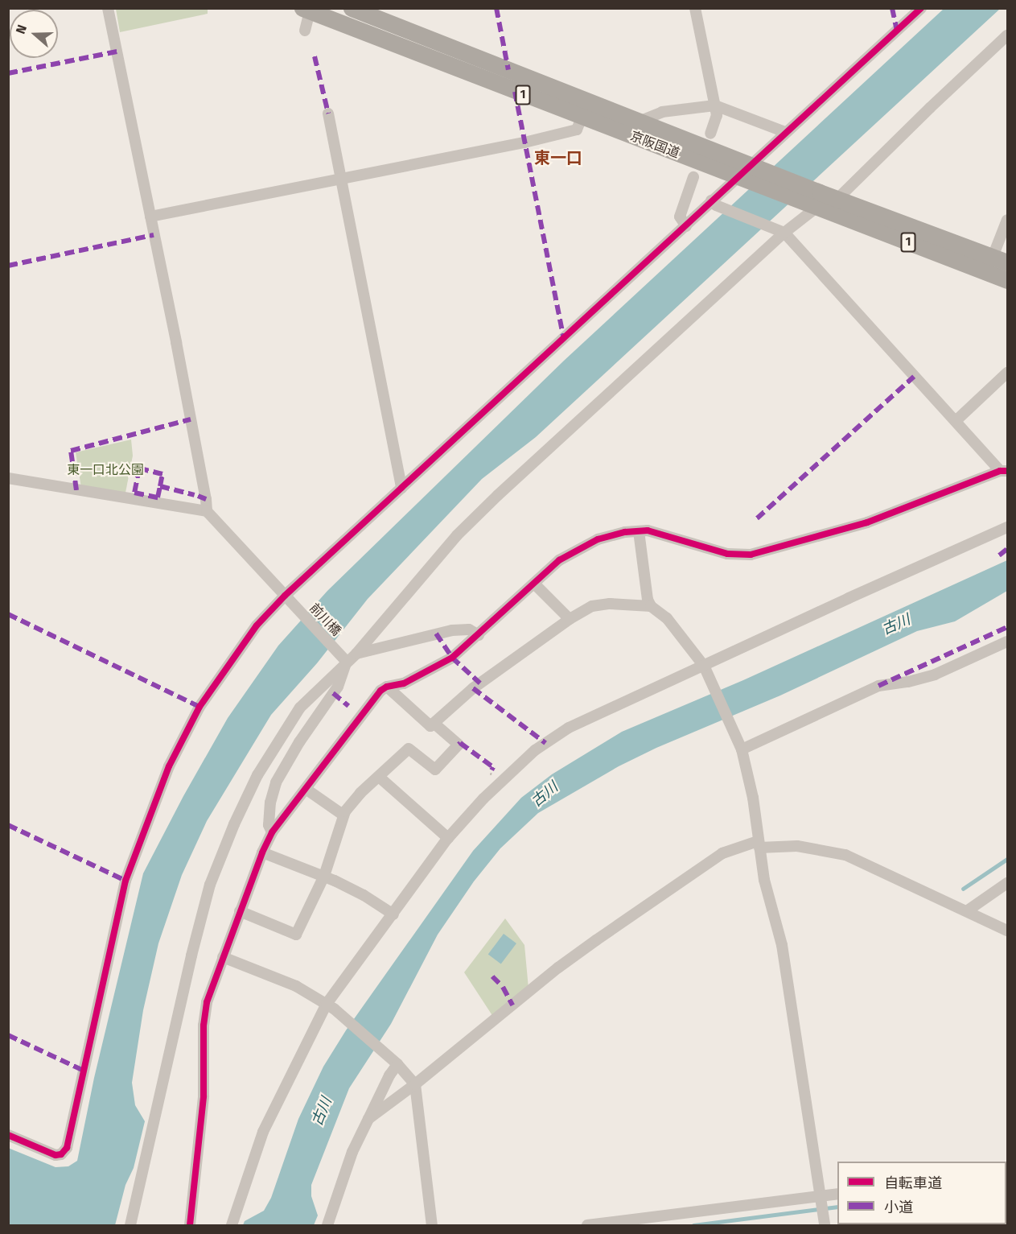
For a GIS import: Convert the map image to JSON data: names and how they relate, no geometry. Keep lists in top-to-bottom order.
{
  "streets": {
    "highway": ["1", "京阪国道"],
    "street": ["前川橋"]
  },
  "districts": ["東一口"],
  "water": ["古川"],
  "parks": ["東一口北公園"],
  "legend": ["自転車道", "小道"],
  "north": "left"
}
